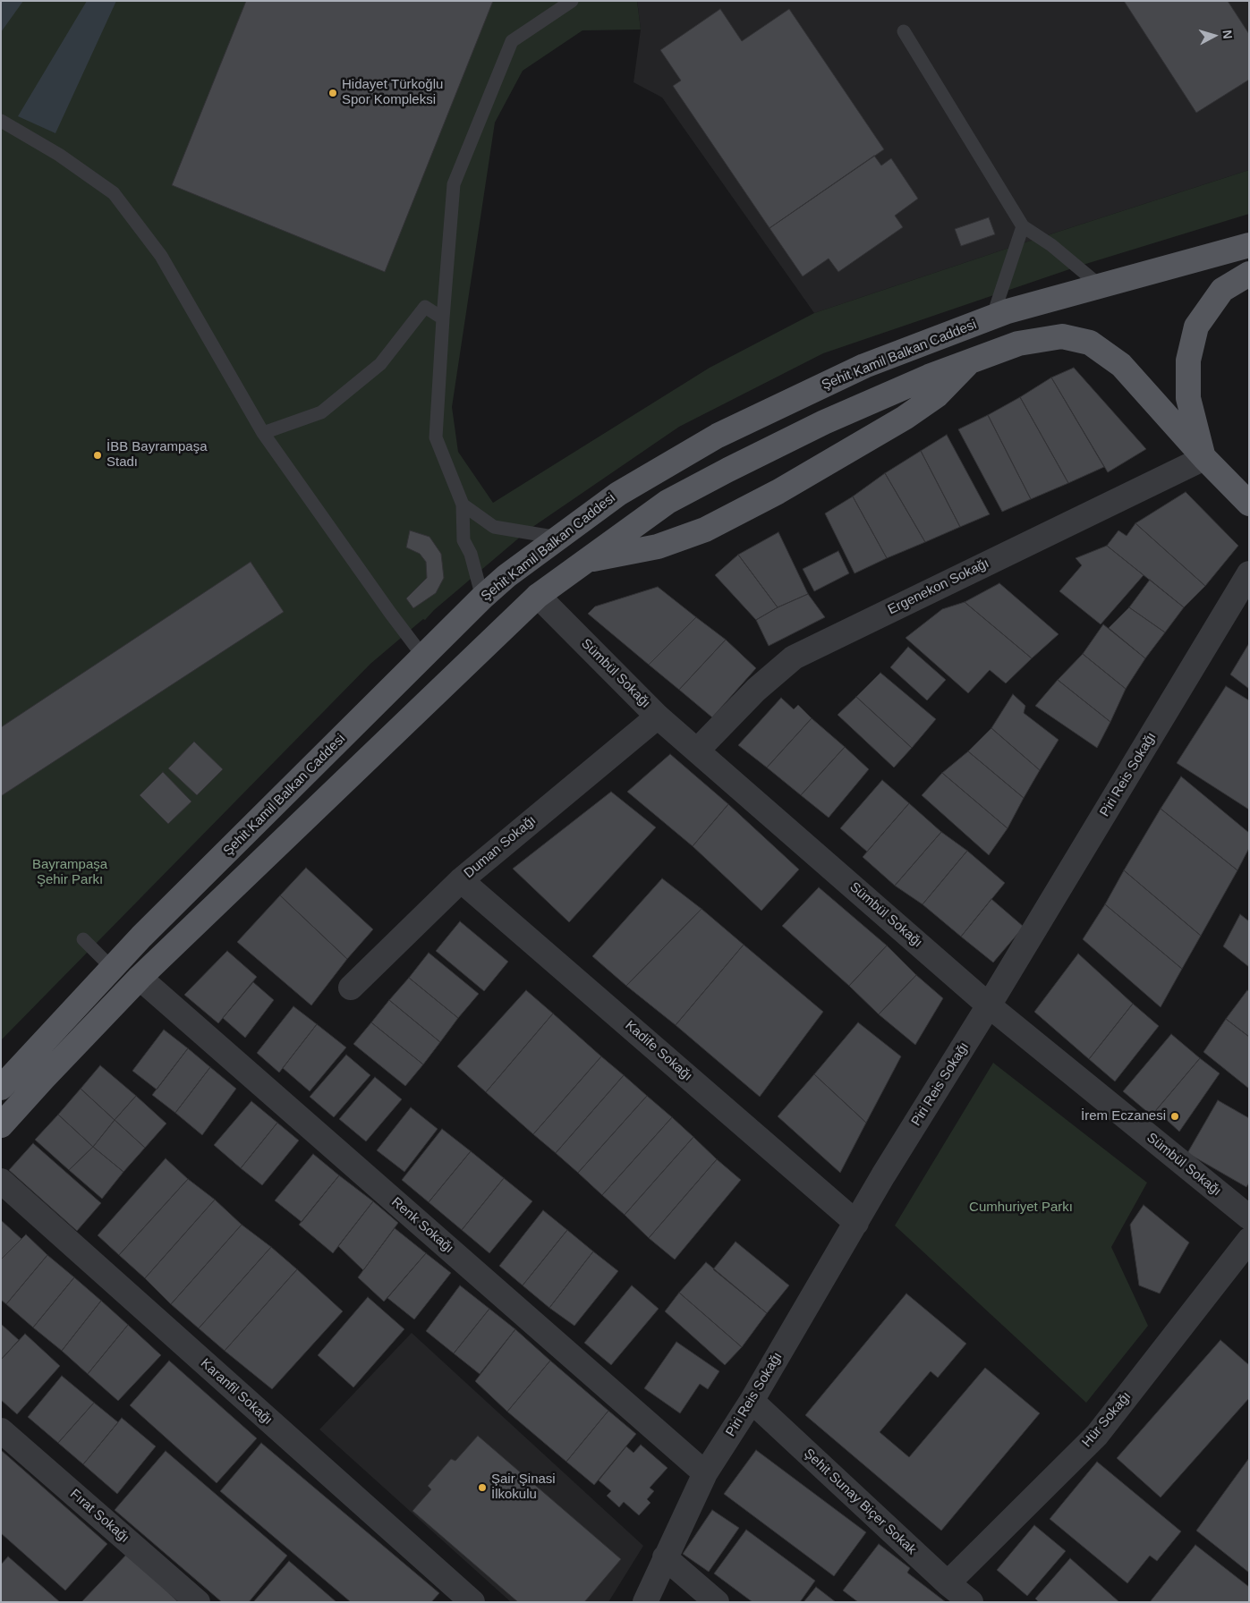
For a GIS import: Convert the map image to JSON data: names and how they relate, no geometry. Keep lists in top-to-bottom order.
{
  "streets": {
    "main road": ["Şehit Kamil Balkan Caddesi"],
    "street": [
      "Ergenekon Sokağı",
      "Sümbül Sokağı",
      "Piri Reis Sokağı",
      "Duman Sokağı",
      "Kadife Sokağı",
      "Renk Sokağı",
      "Karanfil Sokağı",
      "Hür Sokağı",
      "Şehit Sunay Biçer Sokak",
      "Fırat Sokağı"
    ]
  },
  "crossings": [
    ["Ergenekon Sokağı", "Sümbül Sokağı"],
    ["Sümbül Sokağı", "Piri Reis Sokağı"],
    ["Sümbül Sokağı", "Duman Sokağı"],
    ["Piri Reis Sokağı", "Kadife Sokağı"],
    ["Piri Reis Sokağı", "Renk Sokağı"],
    ["Piri Reis Sokağı", "Şehit Sunay Biçer Sokak"],
    ["Duman Sokağı", "Kadife Sokağı"],
    ["Hür Sokağı", "Şehit Sunay Biçer Sokak"]
  ],
  "parks": ["Bayrampaşa Şehir Parkı", "Cumhuriyet Parkı"],
  "places": [
    "Hidayet Türkoğlu Spor Kompleksi",
    "İBB Bayrampaşa Stadı",
    "İrem Eczanesi",
    "Şair Şinasi İlkokulu"
  ],
  "north": "right"
}
